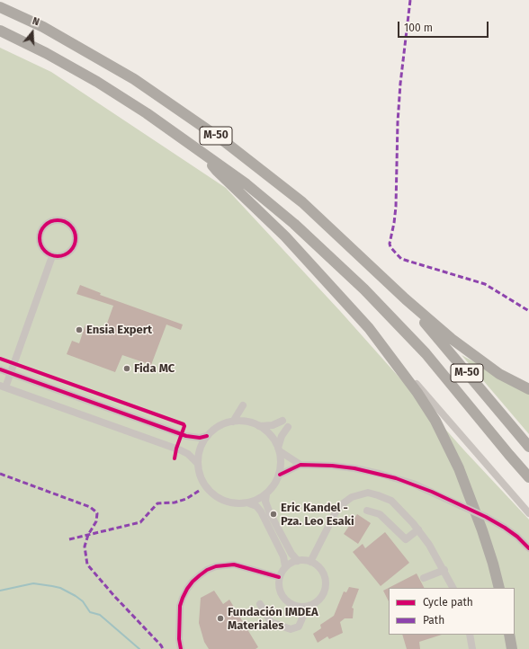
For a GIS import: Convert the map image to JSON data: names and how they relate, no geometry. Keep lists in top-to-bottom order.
{
  "streets": {
    "highway": ["M-50"]
  },
  "places": [
    "Ensia Expert",
    "Fida MC",
    "Eric Kandel - Pza. Leo Esaki",
    "Fundación IMDEA Materiales"
  ],
  "legend": ["Cycle path", "Path"],
  "scale_bar": "100 m",
  "north": "top"
}
